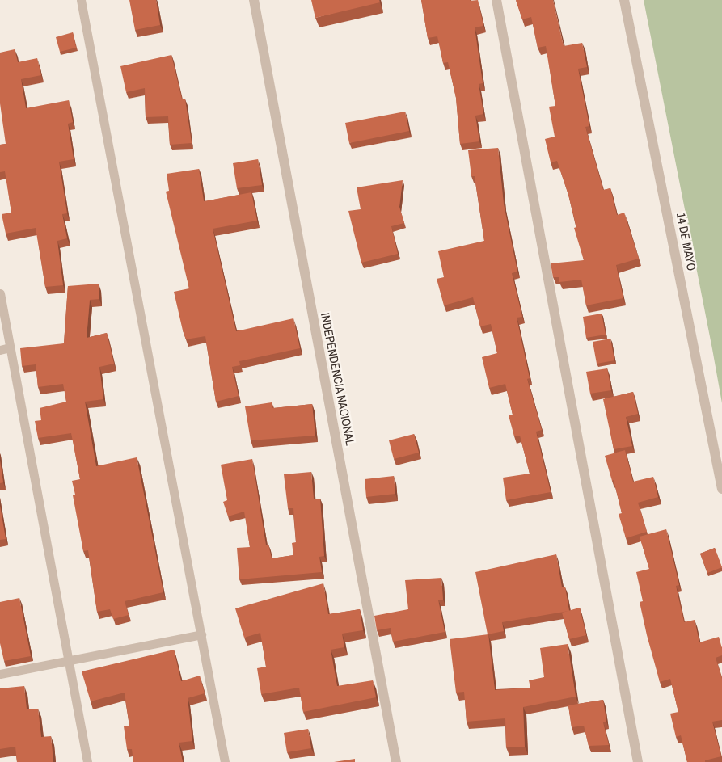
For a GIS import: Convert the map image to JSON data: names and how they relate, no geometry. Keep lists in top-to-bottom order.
{
  "streets": {
    "street": ["14 DE MAYO", "INDEPENDENCIA NACIONAL"]
  }
}
